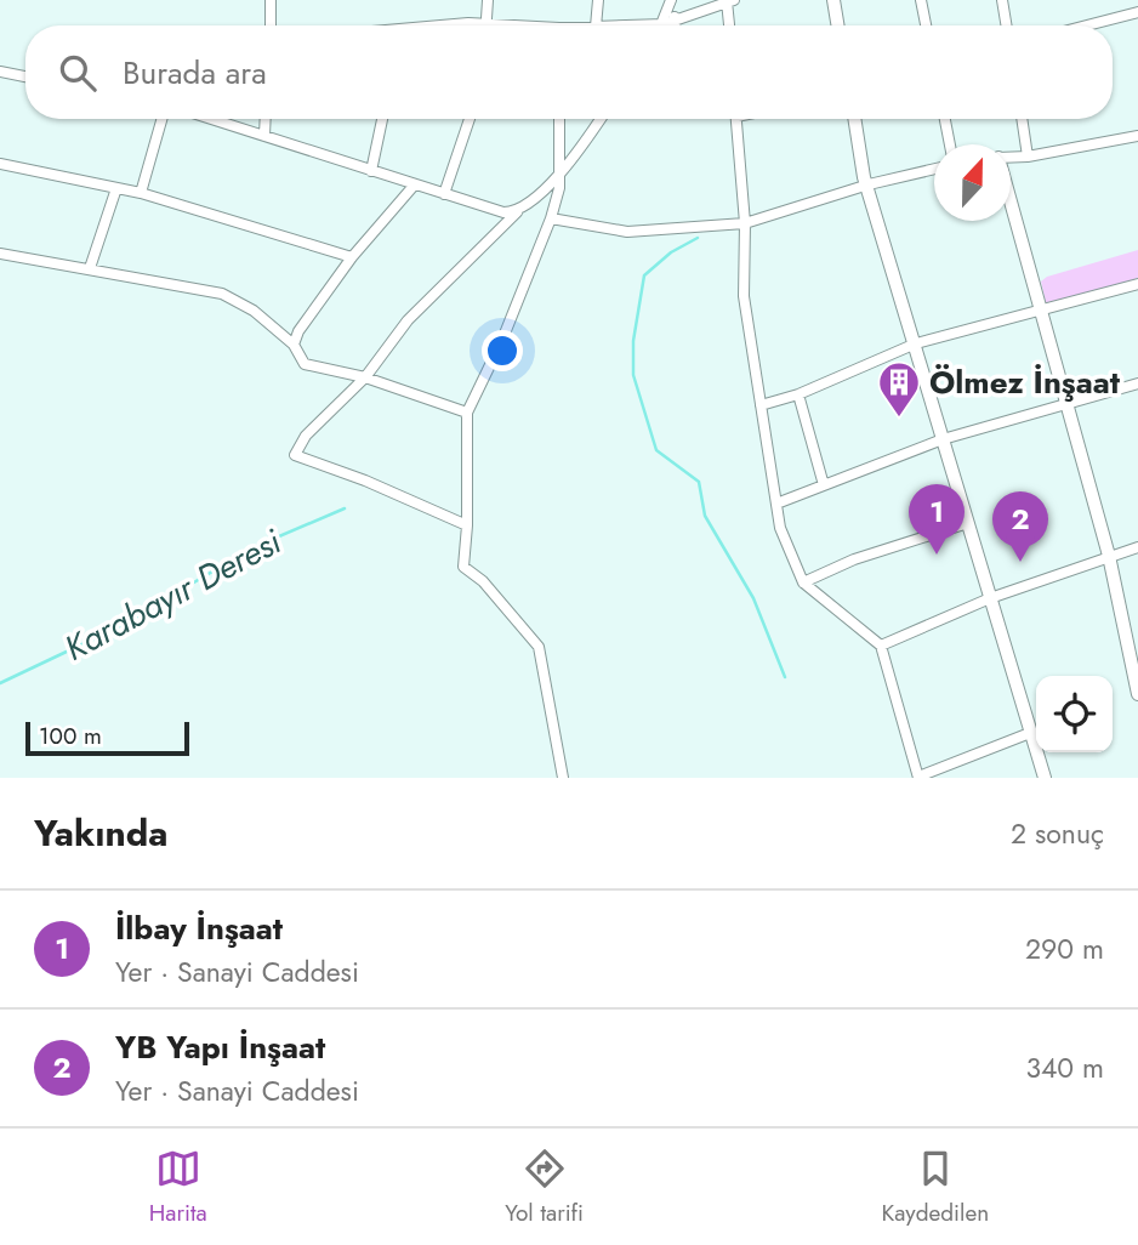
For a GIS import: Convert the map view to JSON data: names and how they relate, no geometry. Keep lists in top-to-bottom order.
{
  "water": ["Karabayır Deresi"],
  "places": {
    "building": ["Ölmez İnşaat"]
  },
  "scale_bar": "100 m",
  "north": "top",
  "page": {
    "search": "Burada ara",
    "pins": ["1", "2"],
    "scale": "100 m",
    "heading": ["Yakında", "2 sonuç"],
    "list": [
      {
        "mark": "1",
        "name": "İlbay İnşaat",
        "note": "Yer · Sanayi Caddesi",
        "value": "290 m"
      },
      {
        "mark": "2",
        "name": "YB Yapı İnşaat",
        "note": "Yer · Sanayi Caddesi",
        "value": "340 m"
      }
    ],
    "nav": ["Harita", "Yol tarifi", "Kaydedilen"]
  }
}
